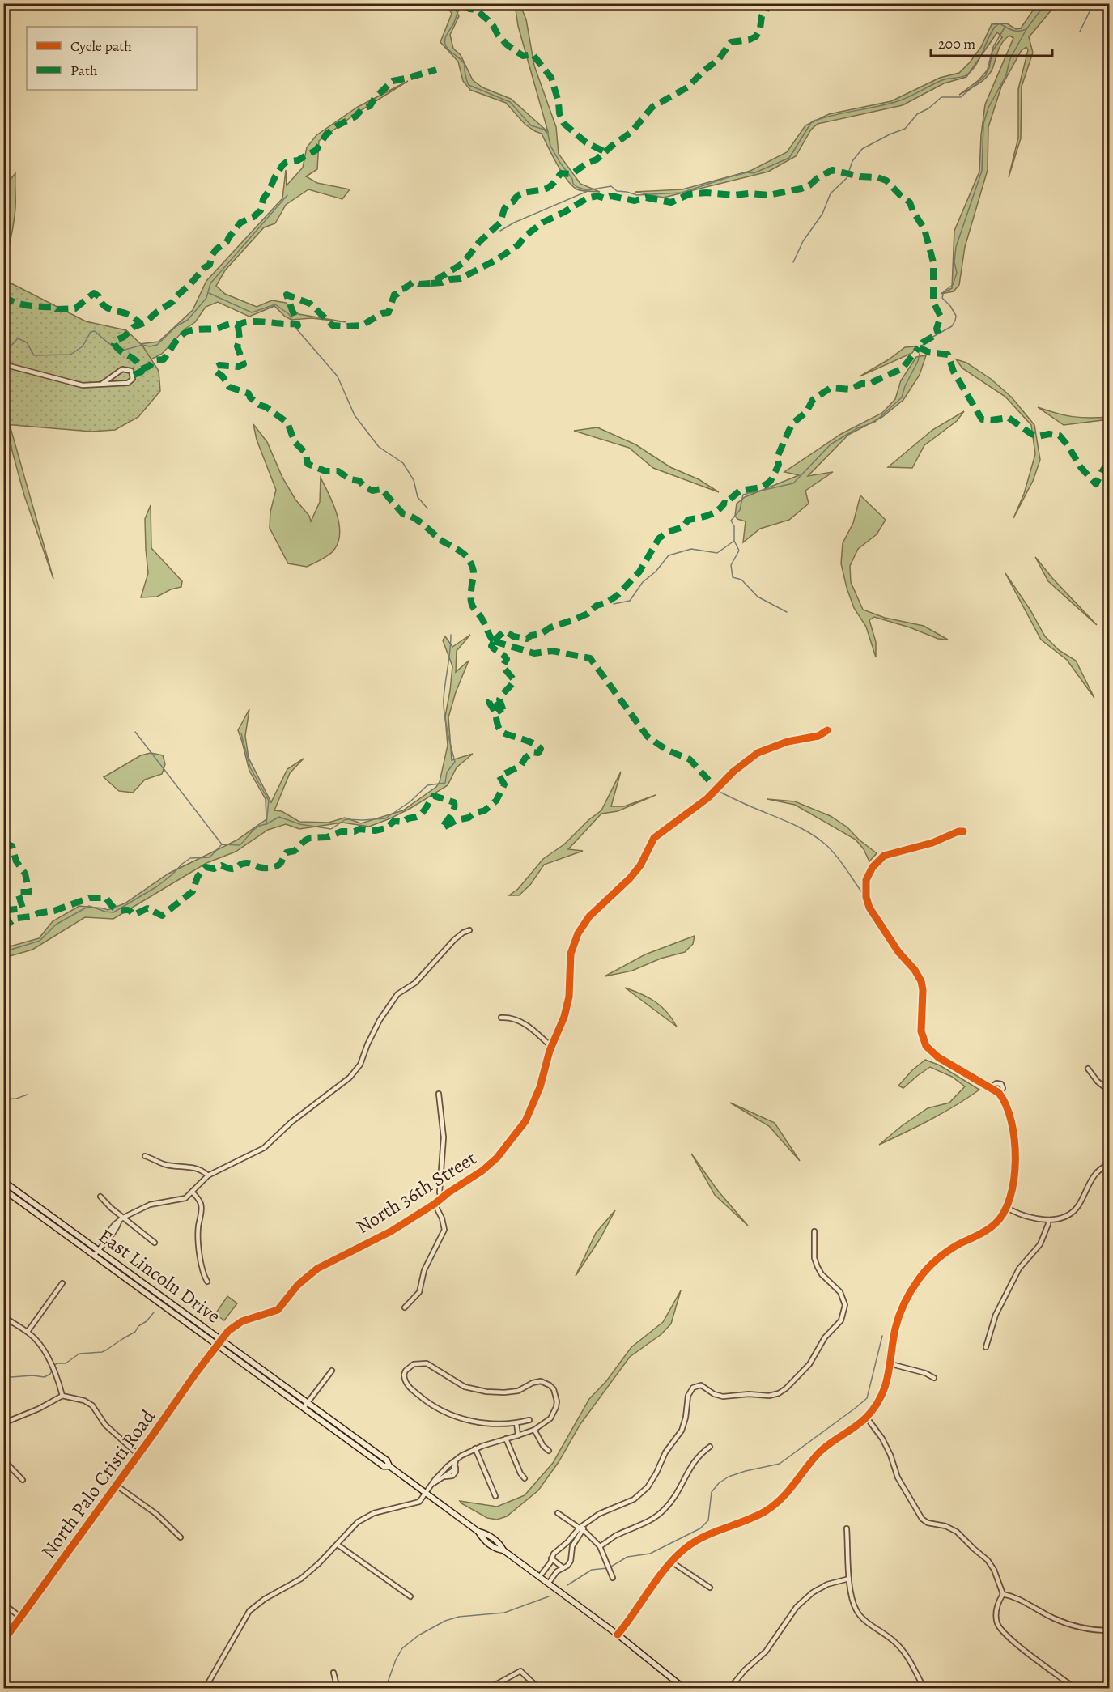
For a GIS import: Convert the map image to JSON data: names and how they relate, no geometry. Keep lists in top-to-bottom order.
{
  "streets": {
    "main road": ["East Lincoln Drive", "North Palo Cristi Road"],
    "street": ["North 36th Street"]
  },
  "crossings": [
    ["North 36th Street", "East Lincoln Drive"],
    ["North 36th Street", "North Palo Cristi Road"],
    ["East Lincoln Drive", "North Palo Cristi Road"]
  ],
  "legend": ["Cycle path", "Path"],
  "scale_bar": "200 m"
}
